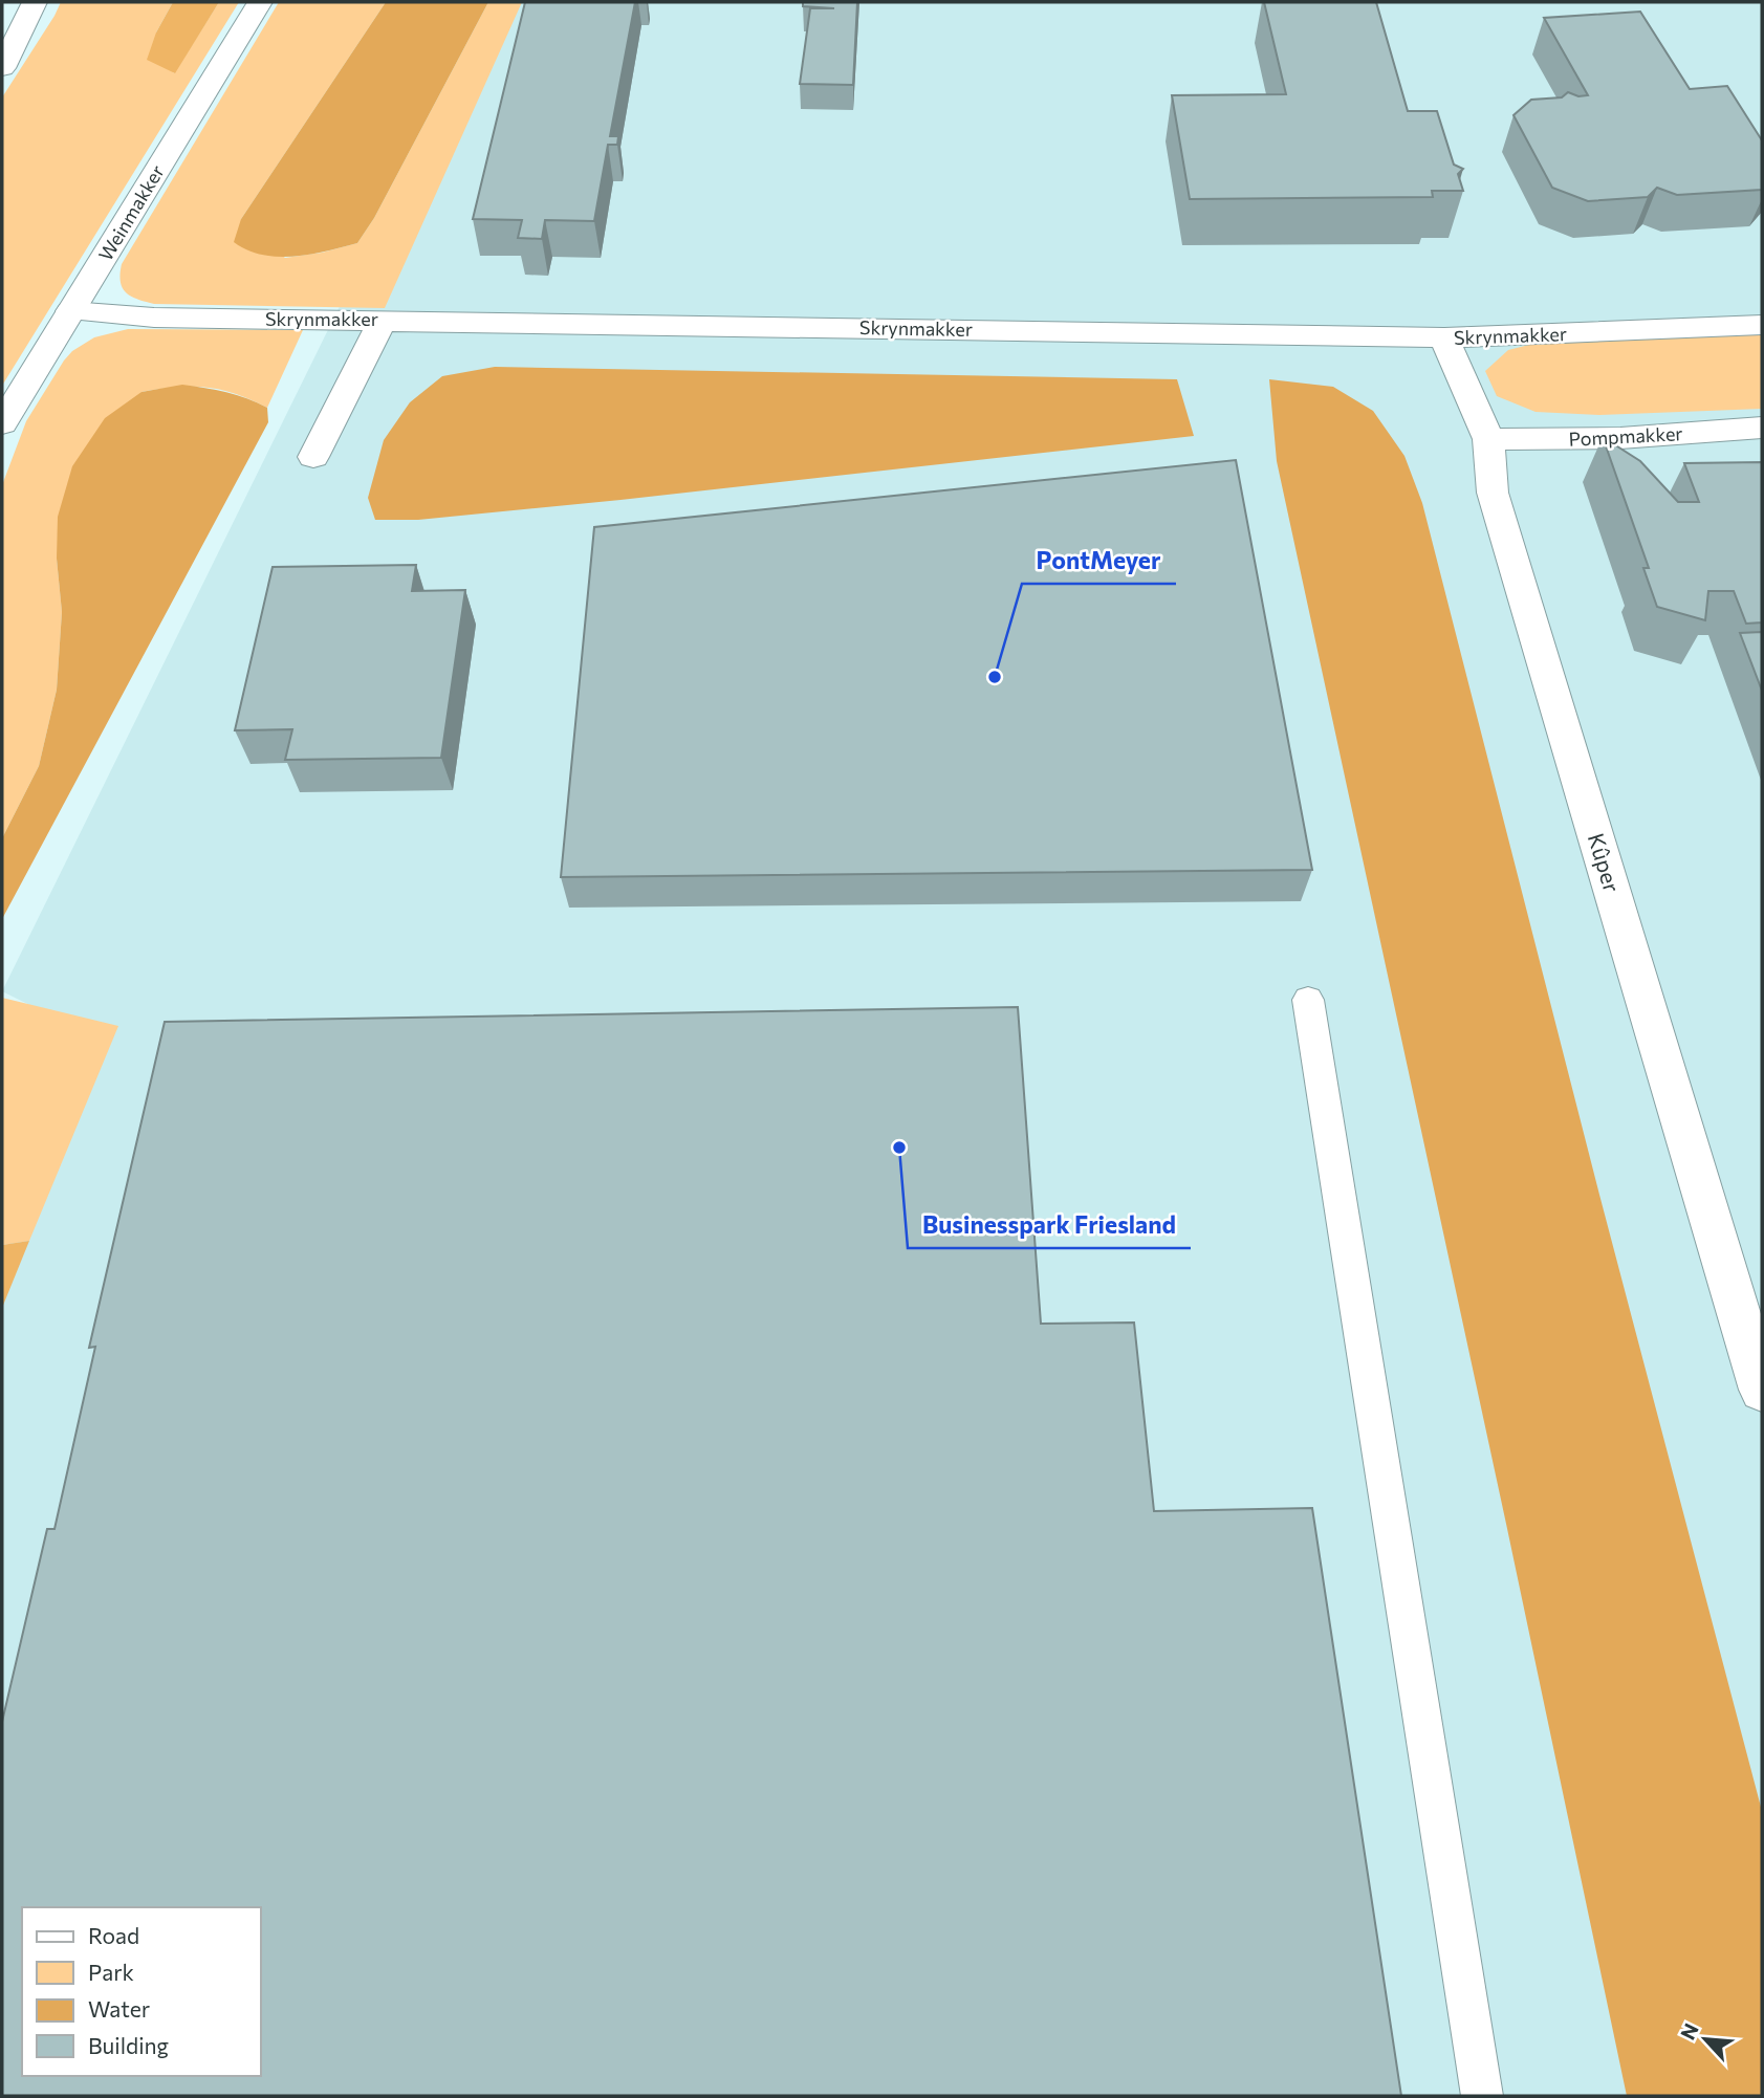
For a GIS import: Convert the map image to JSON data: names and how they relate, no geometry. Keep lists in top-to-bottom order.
{
  "streets": {
    "main road": [
      "Weinmakker",
      "Skrynmakker",
      "Pompmakker",
      "Kûper"
    ]
  },
  "crossings": [
    ["Weinmakker", "Skrynmakker"],
    ["Skrynmakker", "Kûper"],
    ["Pompmakker", "Kûper"]
  ],
  "places": ["PontMeyer", "Businesspark Friesland"],
  "legend": [
    "Road",
    "Park",
    "Water",
    "Building"
  ],
  "north": "top left"
}
